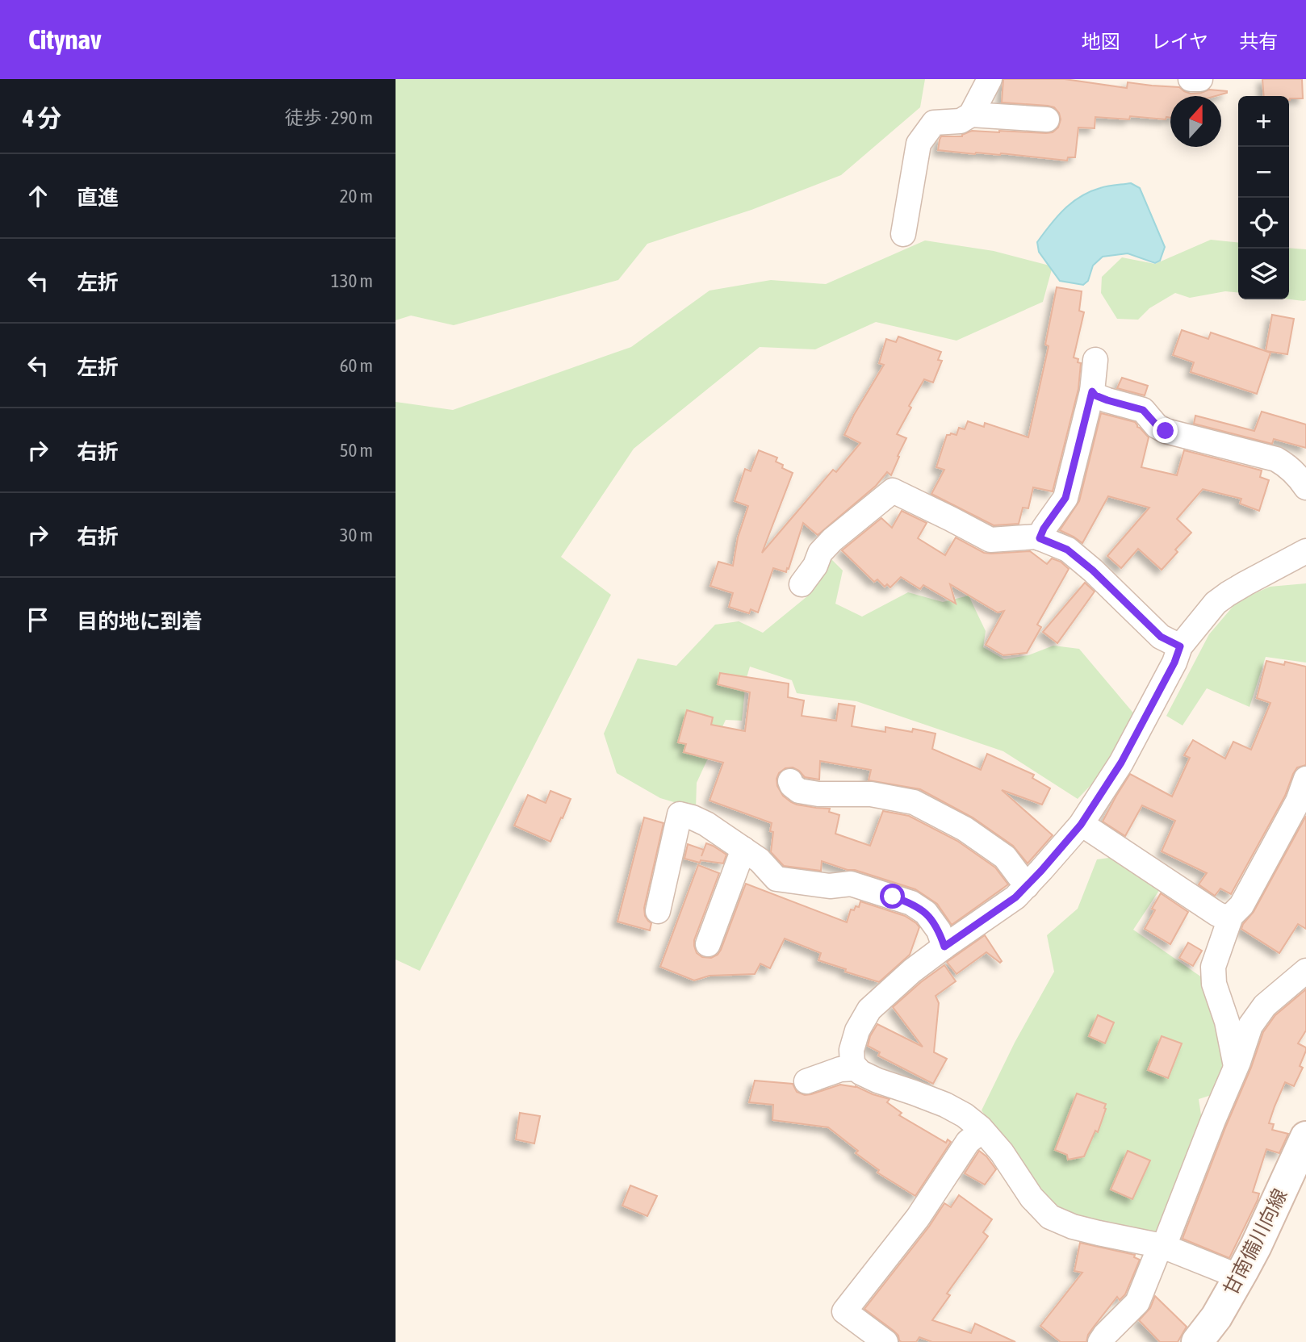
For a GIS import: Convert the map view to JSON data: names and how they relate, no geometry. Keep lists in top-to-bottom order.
{
  "streets": {
    "main road": ["甘南備川向線"]
  },
  "north": "top",
  "page": {
    "header": "Citynav",
    "nav": ["地図", "レイヤ", "共有"],
    "heading": ["4 分", "徒歩 · 290 m"],
    "map_buttons": ["+", "−"],
    "list": [
      ["直進", "20 m"],
      ["左折", "130 m"],
      ["左折", "60 m"],
      ["右折", "50 m"],
      ["右折", "30 m"],
      "目的地に到着"
    ]
  }
}
